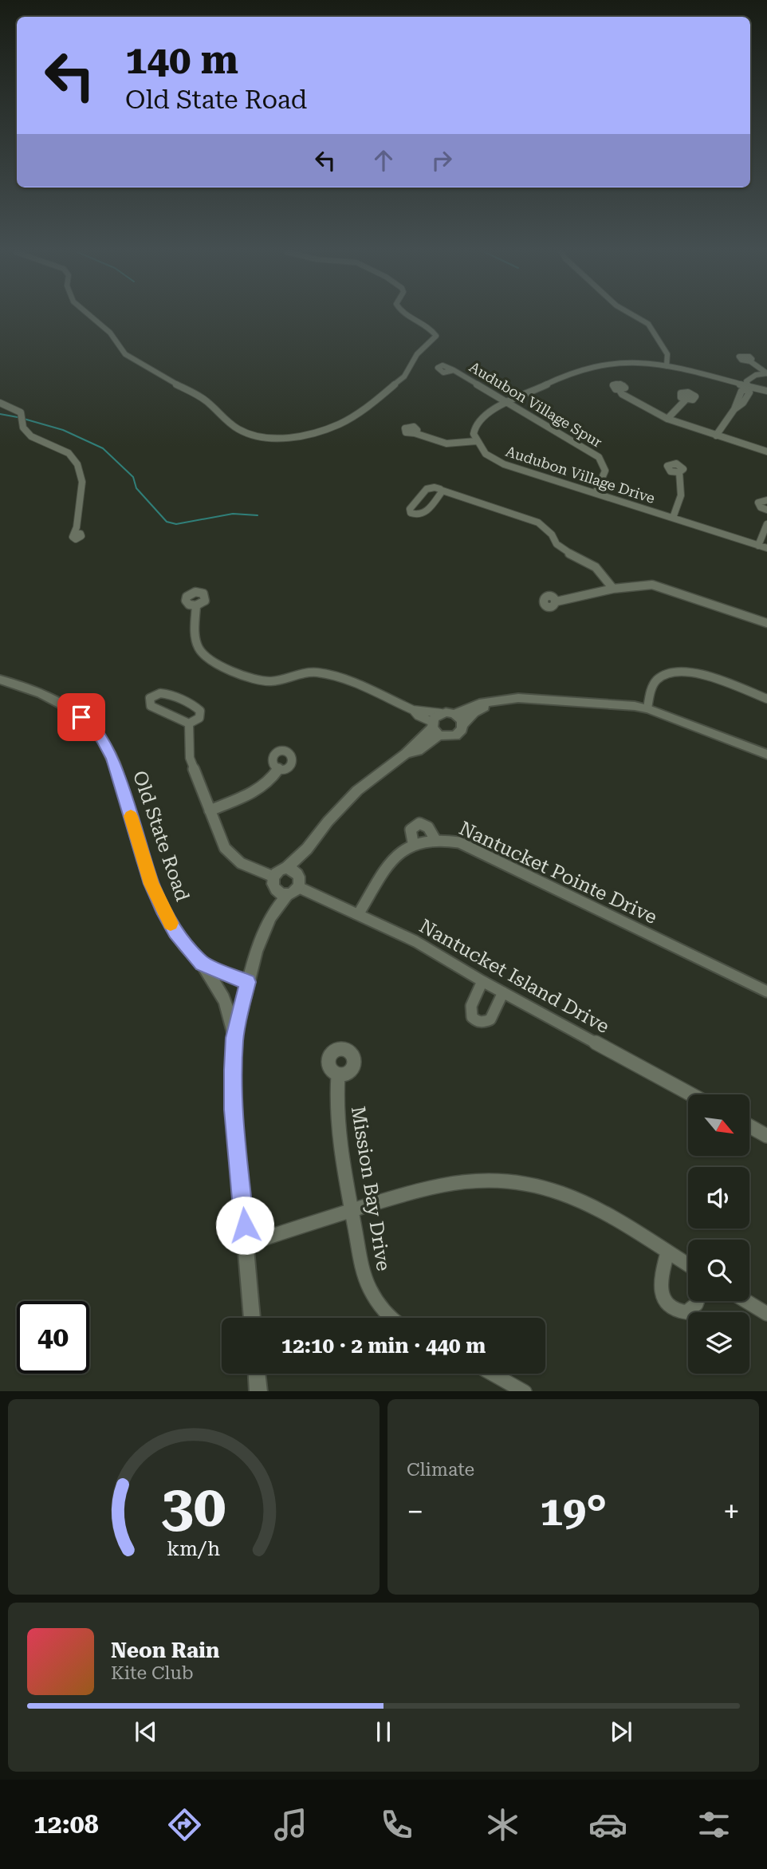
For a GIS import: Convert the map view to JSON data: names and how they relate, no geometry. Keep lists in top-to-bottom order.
{
  "streets": {
    "street": [
      "Audubon Village Spur",
      "Audubon Village Drive",
      "Old State Road",
      "Nantucket Pointe Drive",
      "Nantucket Island Drive",
      "Mission Bay Drive"
    ]
  },
  "crossings": [
    ["Audubon Village Spur", "Audubon Village Drive"]
  ],
  "north": "bottom right",
  "page": {
    "turn": ["140 m", "Old State Road"],
    "limit": "40",
    "trip": "12:10 · 2 min · 440 m",
    "tile": "Climate",
    "heat": ["−", "19°", "+"],
    "song": ["Neon Rain", "Kite Club"],
    "tabs": "12:08",
    "gauge": ["30", "km/h"]
  }
}
